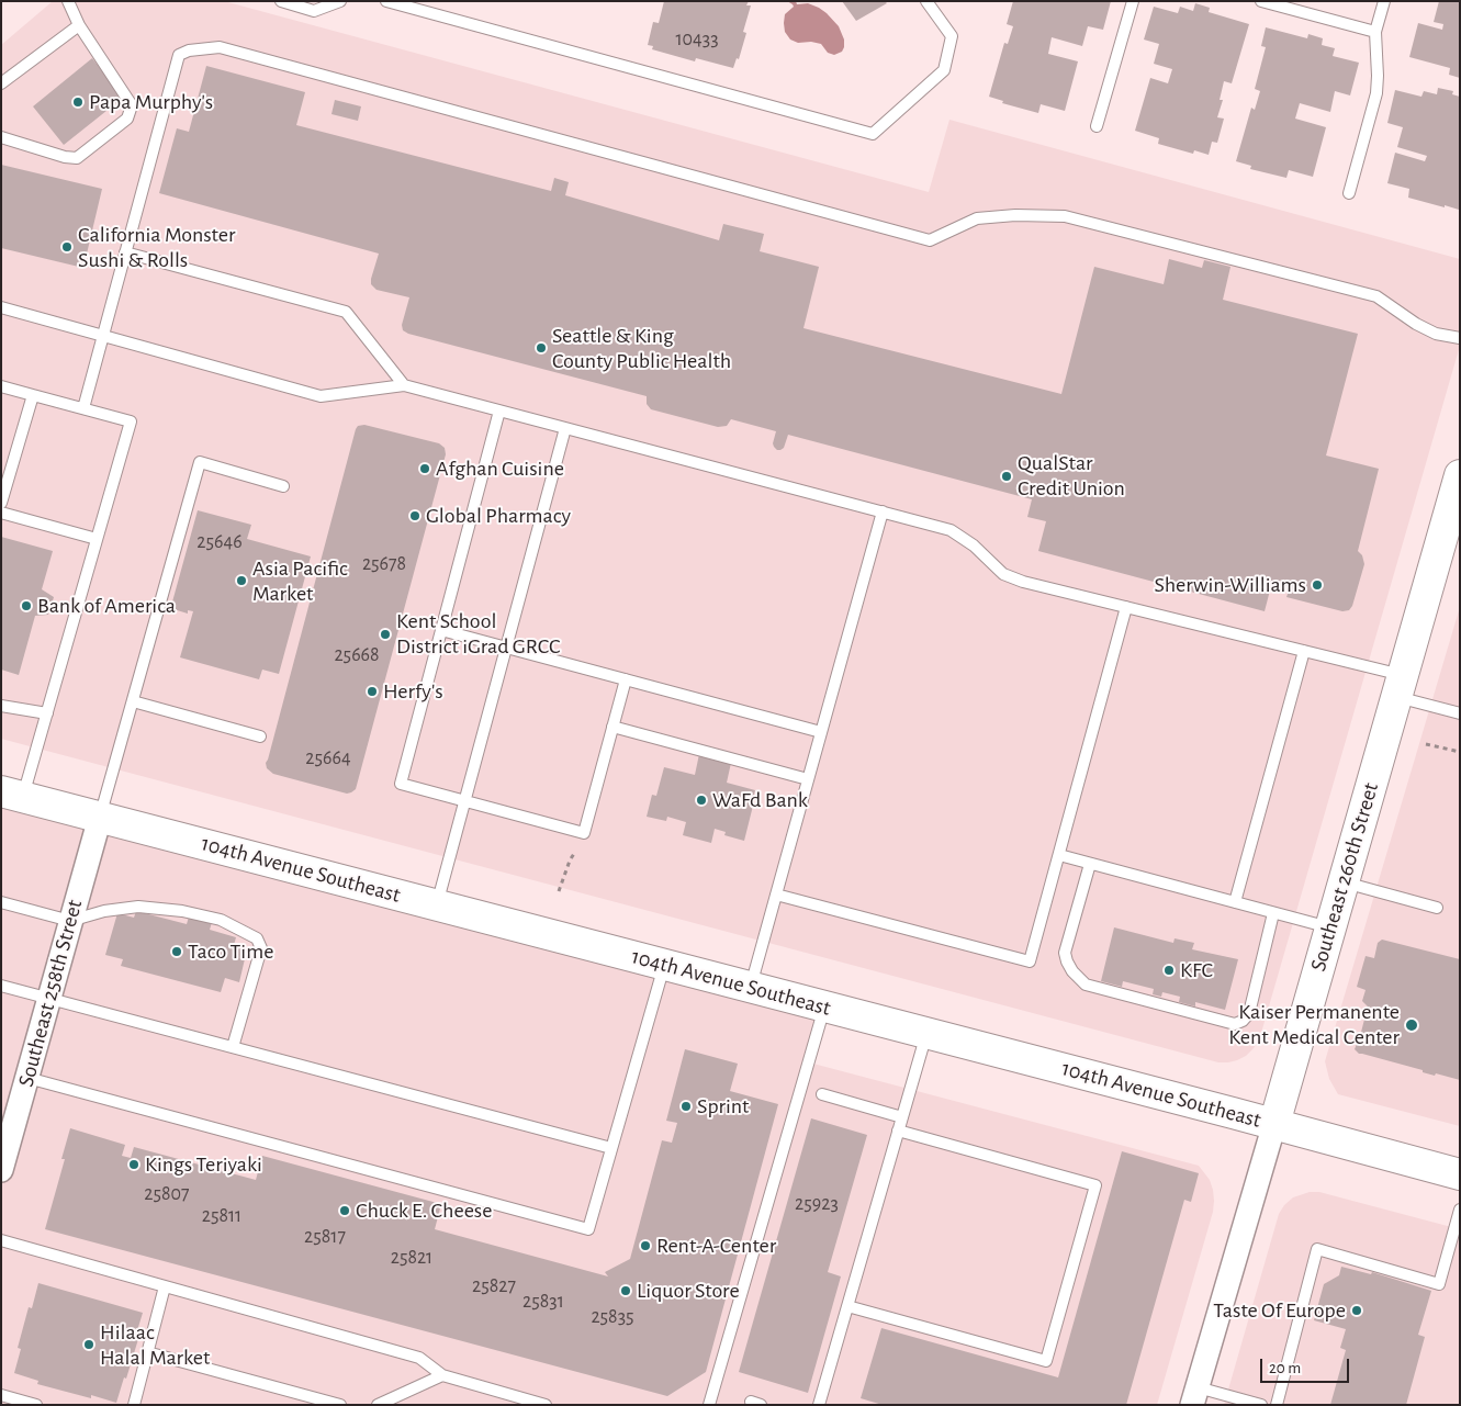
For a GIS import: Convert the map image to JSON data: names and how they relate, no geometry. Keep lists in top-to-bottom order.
{
  "streets": {
    "street": ["104th Avenue Southeast", "Southeast 260th Street", "Southeast 258th Street"]
  },
  "crossings": [
    ["104th Avenue Southeast", "Southeast 260th Street"],
    ["104th Avenue Southeast", "Southeast 258th Street"]
  ],
  "places": [
    "Papa Murphy's",
    "California Monster Sushi & Rolls",
    "Seattle & King County Public Health",
    "Afghan Cuisine",
    "QualStar Credit Union",
    "Global Pharmacy",
    "Asia Pacific Market",
    "Sherwin-Williams",
    "Bank of America",
    "Kent School District iGrad GRCC",
    "Herfy's",
    "WaFd Bank",
    "Taco Time",
    "KFC",
    "Kaiser Permanente Kent Medical Center",
    "Sprint",
    "Kings Teriyaki",
    "Chuck E. Cheese",
    "Rent-A-Center",
    "Liquor Store",
    "Taste Of Europe",
    "Hilaac Halal Market"
  ],
  "house_numbers": [
    "10433",
    "25646",
    "25678",
    "25668",
    "25664",
    "25807",
    "25923",
    "25811",
    "25817",
    "25821",
    "25827",
    "25831",
    "25835"
  ],
  "scale_bar": "20 m"
}
